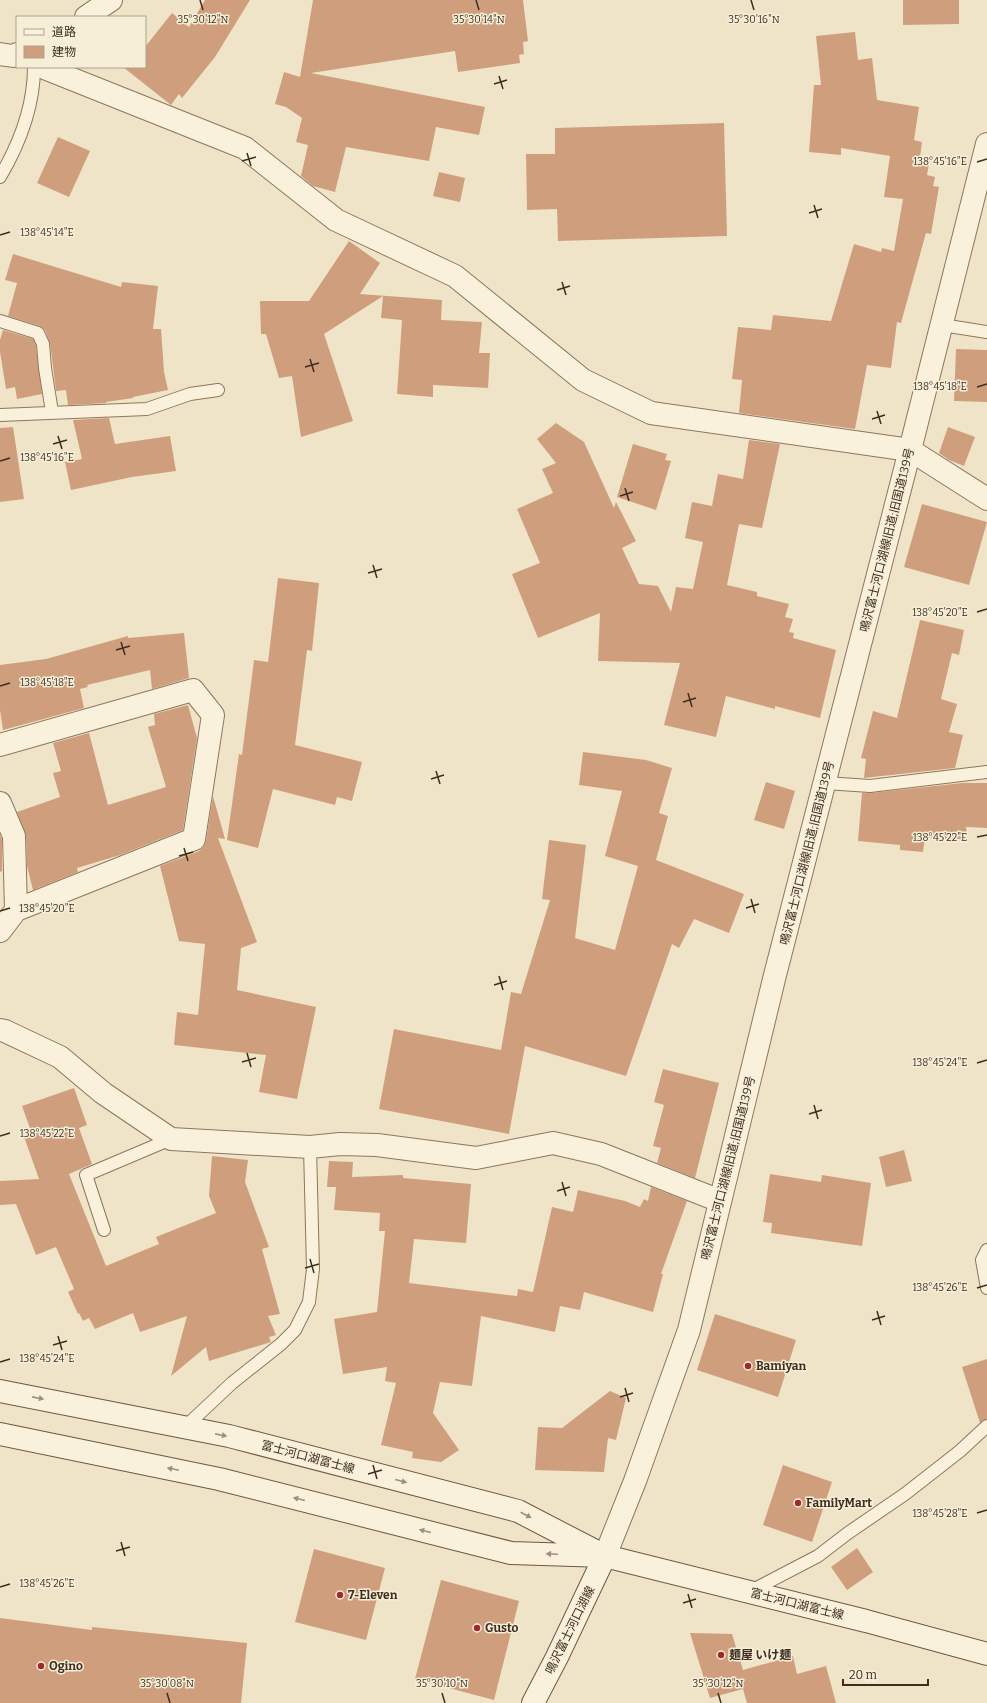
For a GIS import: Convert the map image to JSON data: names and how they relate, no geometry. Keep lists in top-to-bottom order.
{
  "streets": {
    "street": ["鳴沢富士河口湖線旧道;旧国道139号", "富士河口湖富士線", "鳴沢富士河口湖線"]
  },
  "crossings": [
    ["鳴沢富士河口湖線旧道;旧国道139号", "富士河口湖富士線"],
    ["鳴沢富士河口湖線旧道;旧国道139号", "鳴沢富士河口湖線"],
    ["富士河口湖富士線", "鳴沢富士河口湖線"]
  ],
  "places": [
    "Bamiyan",
    "FamilyMart",
    "7-Eleven",
    "Gusto",
    "麺屋 いけ麺",
    "Ogino"
  ],
  "legend": ["道路", "建物"],
  "scale_bar": "20 m",
  "coordinates": [
    "35°30'12\"N",
    "35°30'14\"N",
    "35°30'16\"N",
    "138°45'16\"E",
    "138°45'14\"E",
    "138°45'18\"E",
    "138°45'20\"E",
    "138°45'22\"E",
    "138°45'24\"E",
    "138°45'26\"E",
    "138°45'28\"E",
    "35°30'08\"N",
    "35°30'10\"N"
  ]
}
